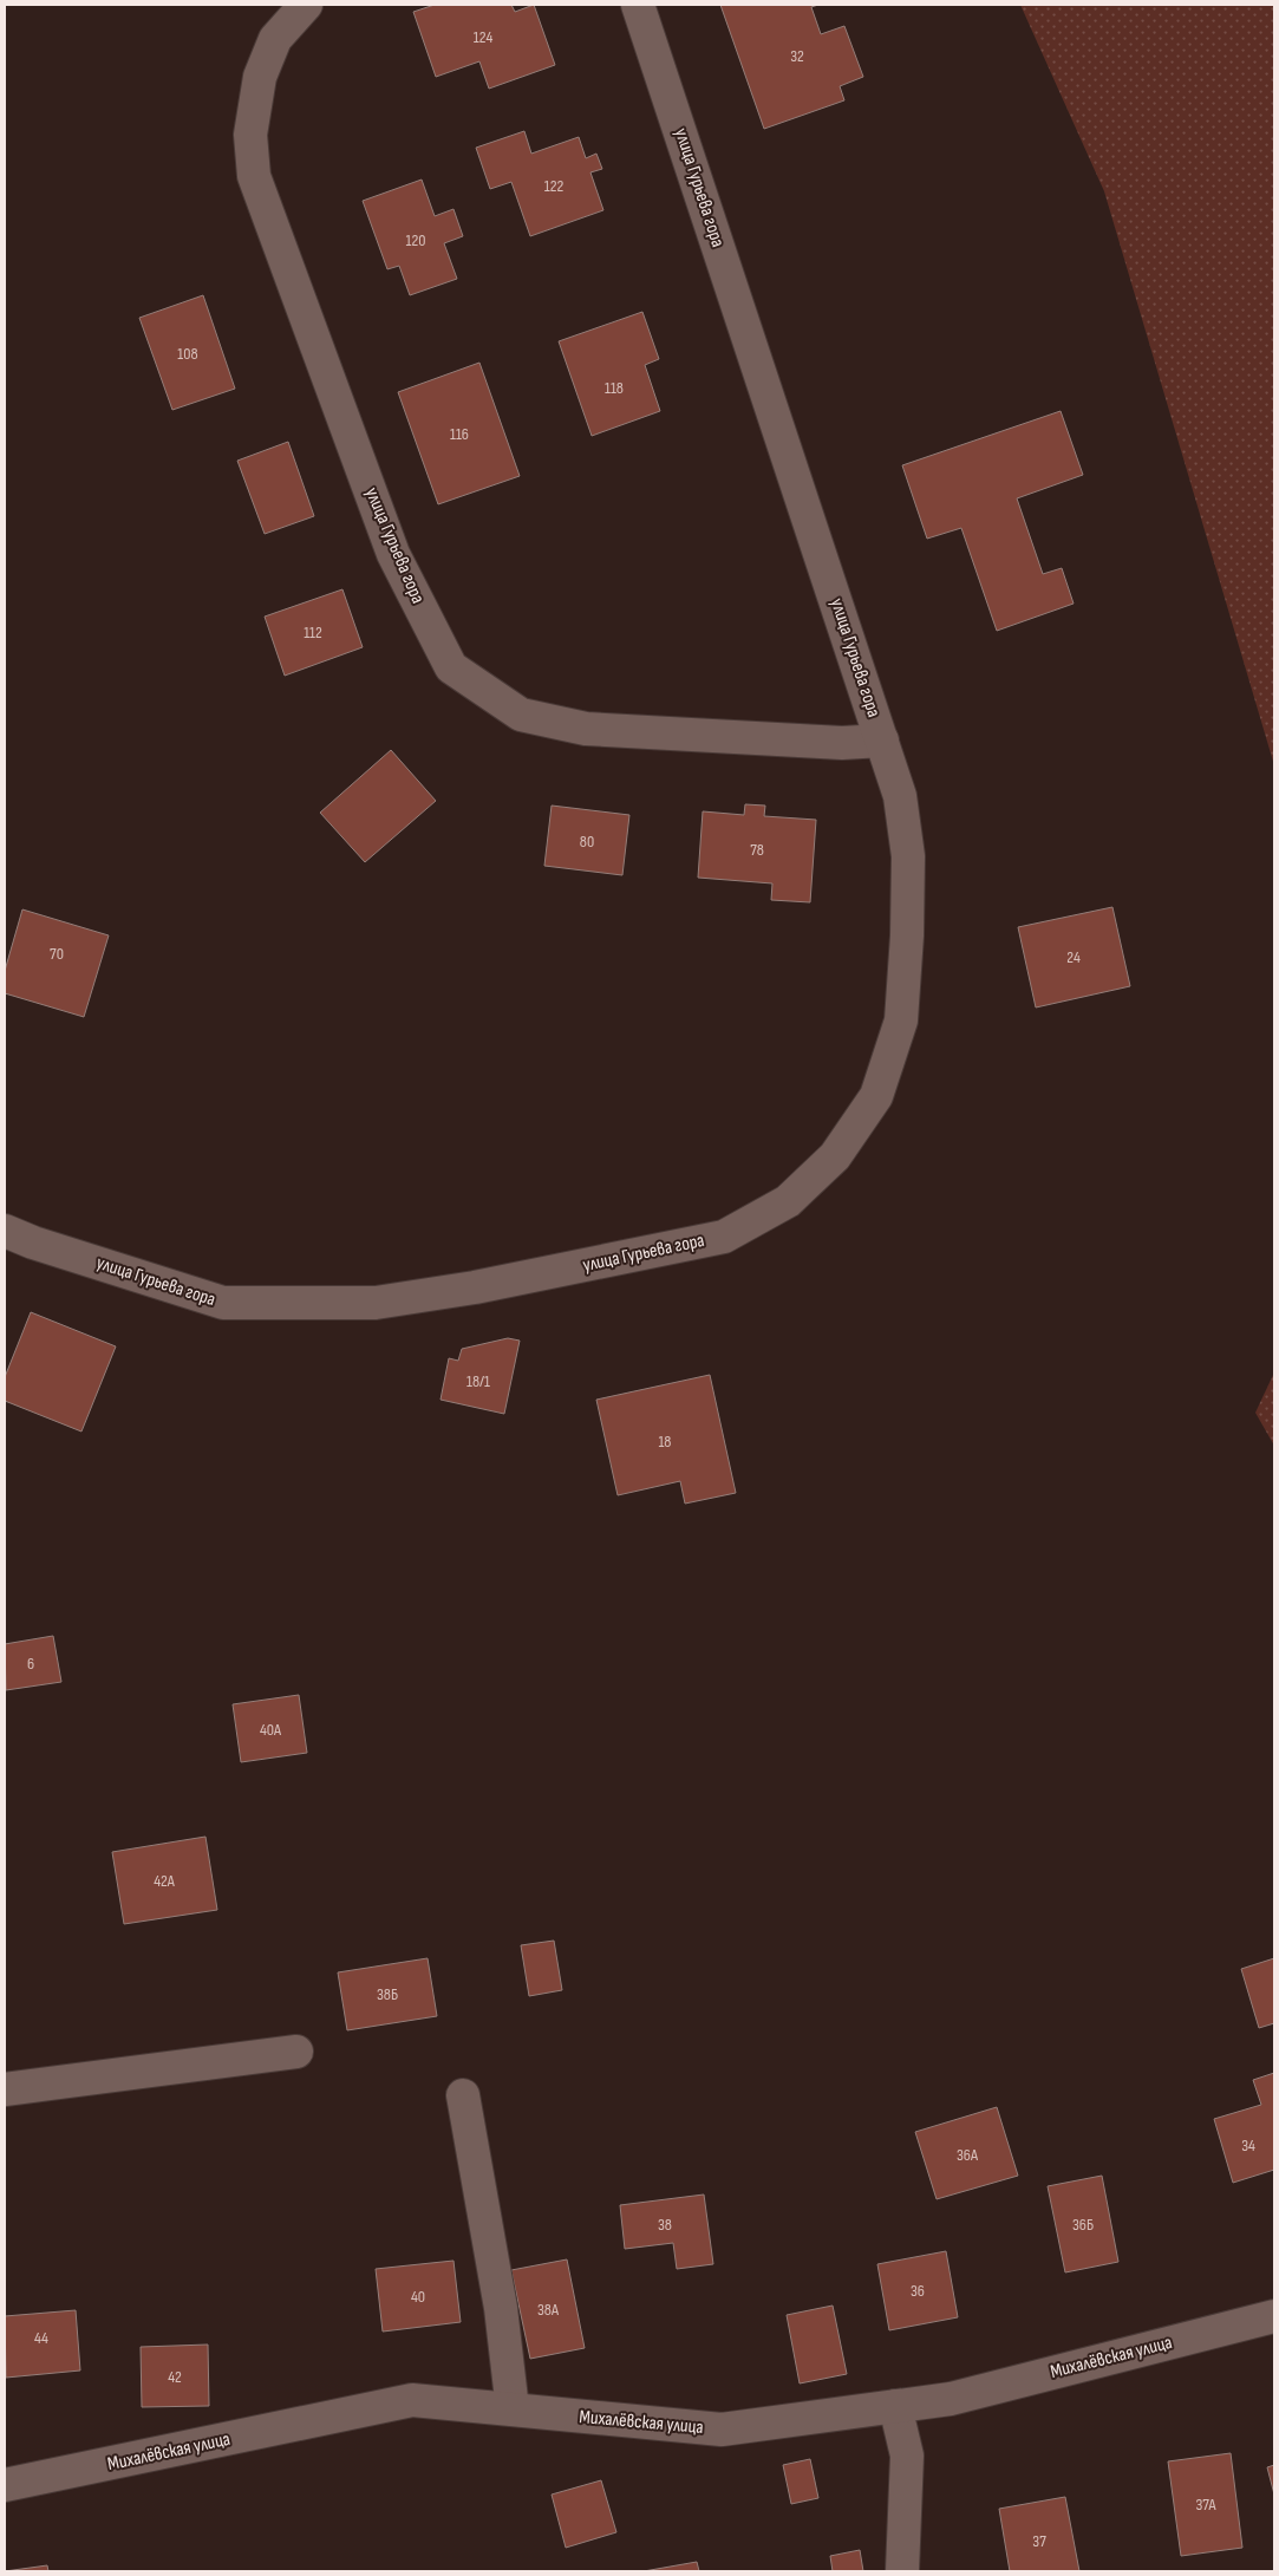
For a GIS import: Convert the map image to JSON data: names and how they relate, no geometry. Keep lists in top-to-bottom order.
{
  "streets": {
    "street": ["улица Гурьева гора", "Михалёвская улица"]
  },
  "house_numbers": [
    "124",
    "32",
    "122",
    "120",
    "108",
    "118",
    "116",
    "112",
    "80",
    "78",
    "70",
    "24",
    "18/1",
    "18",
    "6",
    "40А",
    "42А",
    "38Б",
    "34",
    "36А",
    "38",
    "36Б",
    "36",
    "40",
    "38А",
    "44",
    "42",
    "37А",
    "37"
  ]
}
